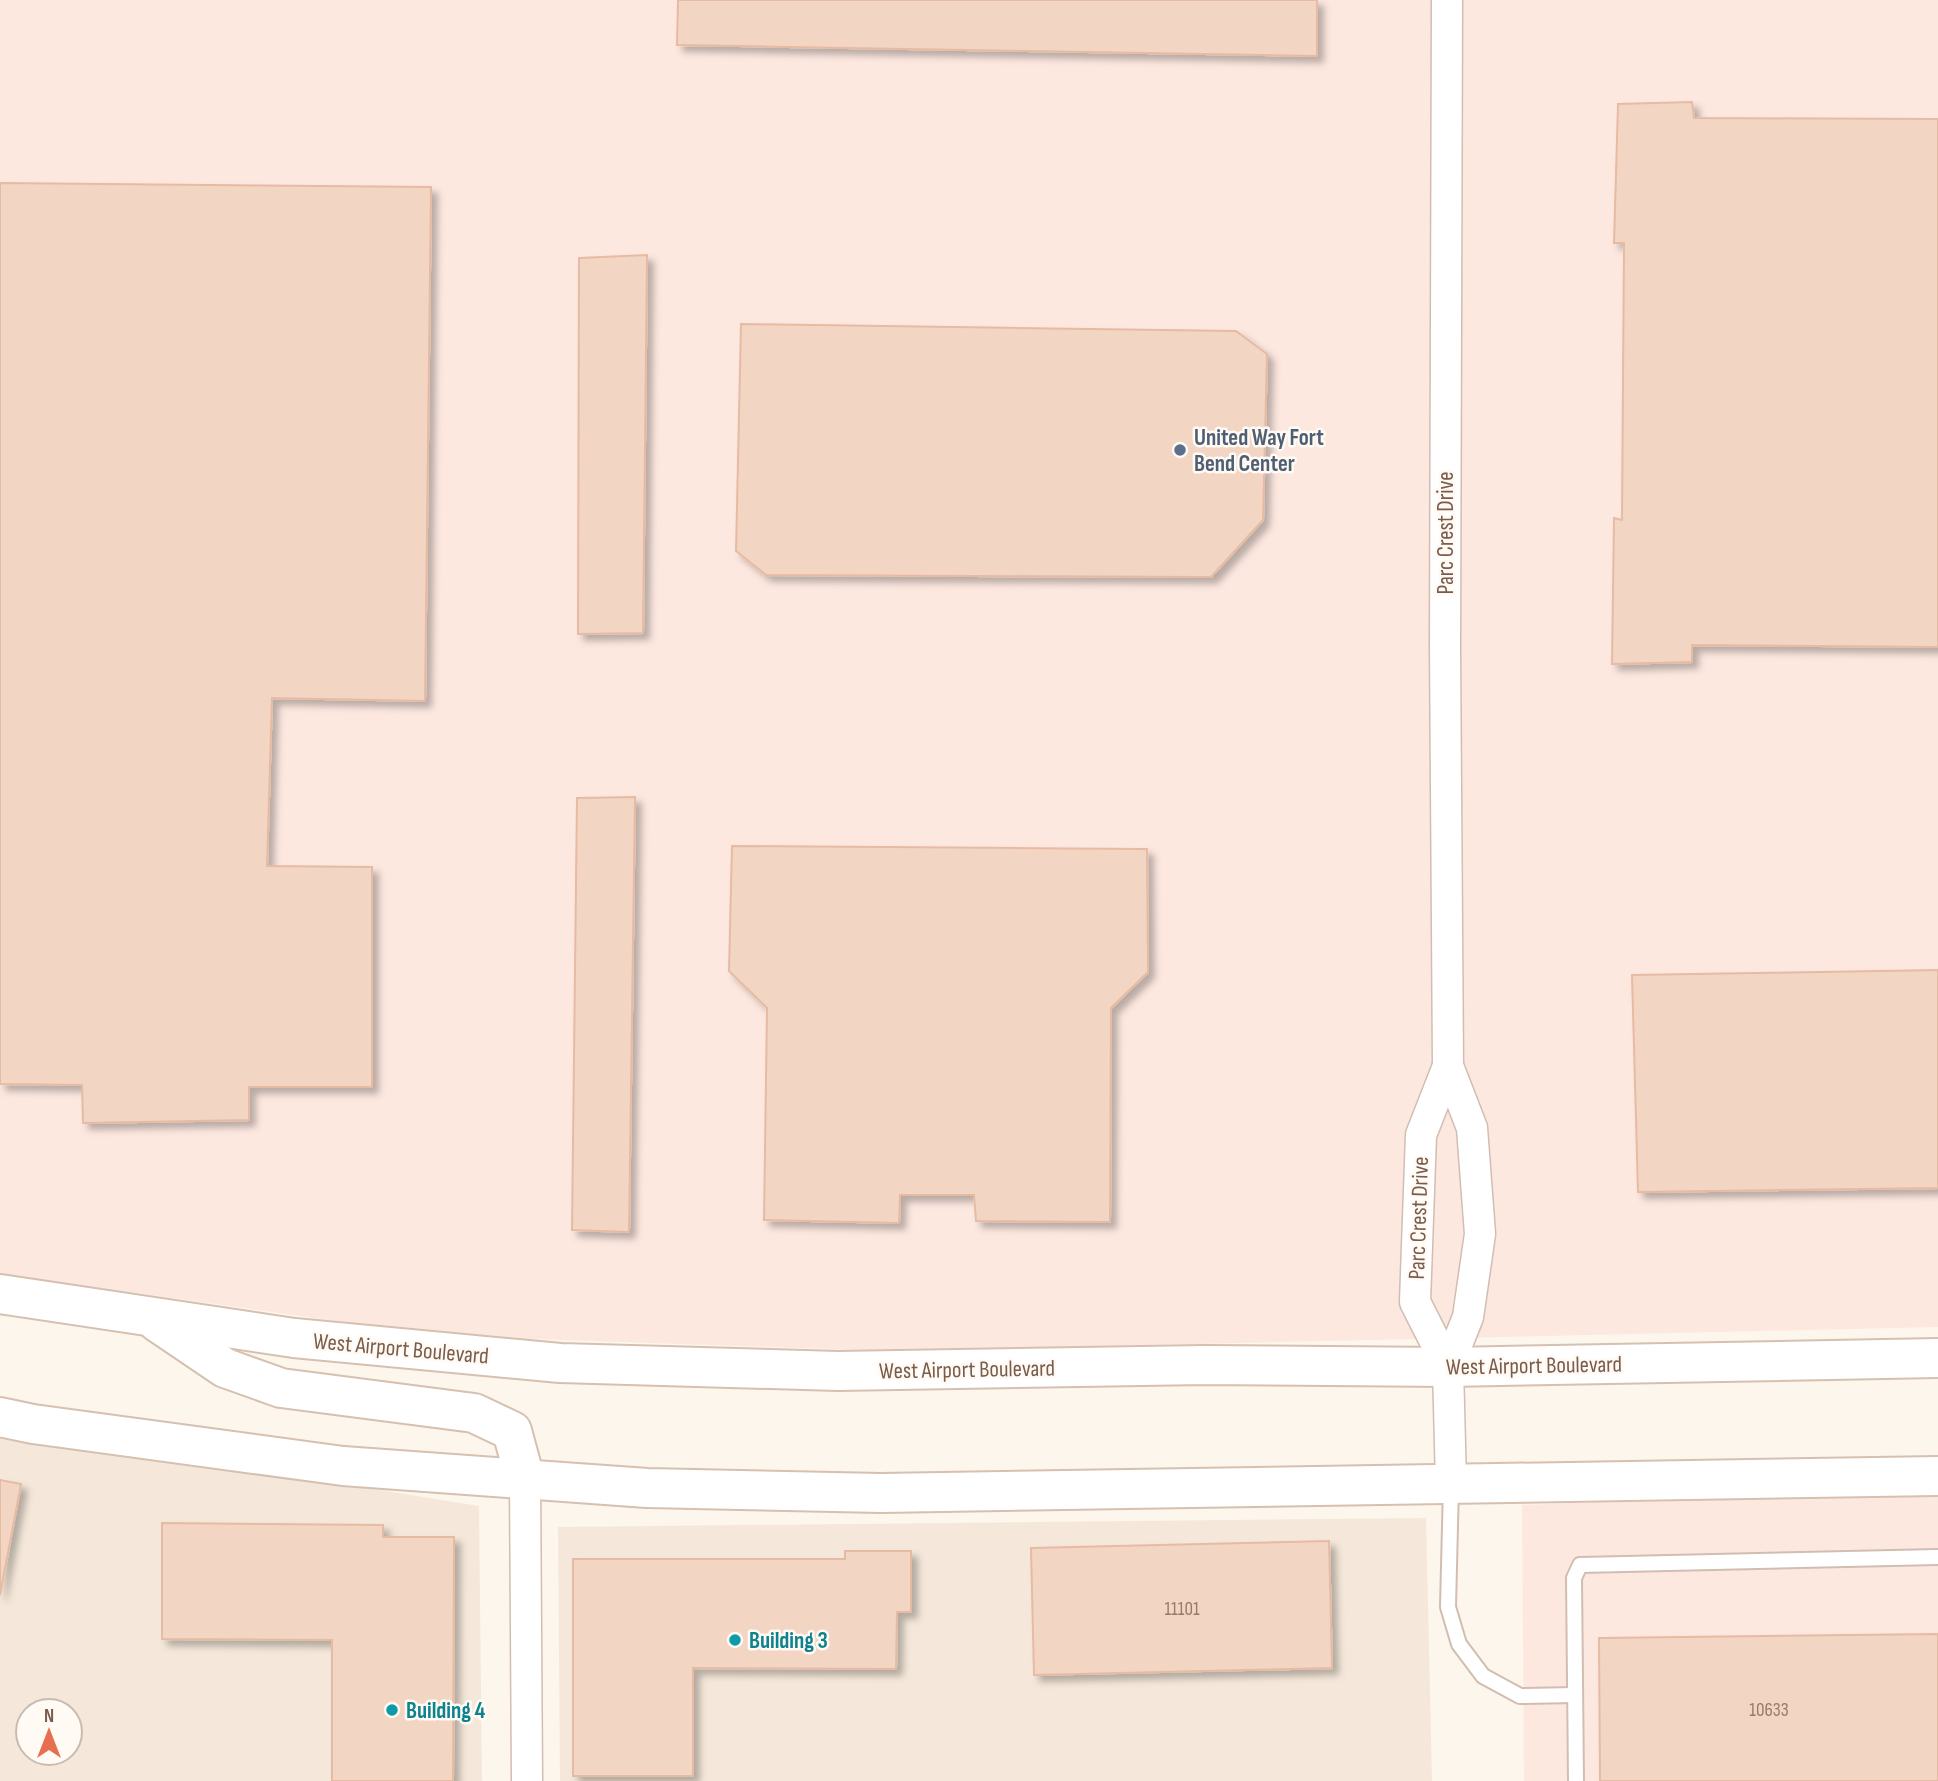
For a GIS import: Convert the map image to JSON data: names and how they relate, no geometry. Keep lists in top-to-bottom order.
{
  "streets": {
    "main road": ["West Airport Boulevard"],
    "street": ["Parc Crest Drive"]
  },
  "crossings": [
    ["Parc Crest Drive", "West Airport Boulevard"]
  ],
  "places": ["United Way Fort Bend Center", "Building 3", "Building 4"],
  "house_numbers": ["11101", "10633"],
  "north": "top"
}
